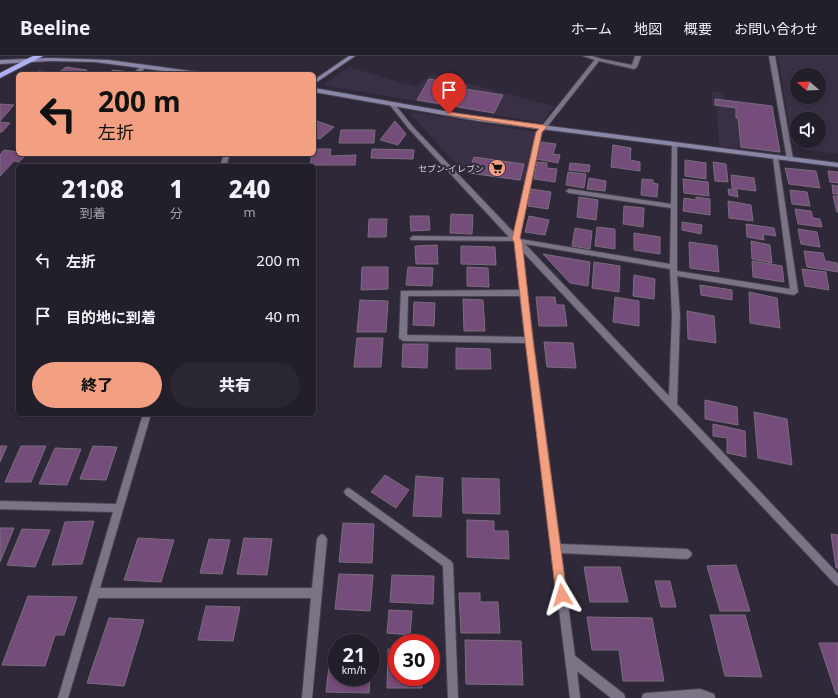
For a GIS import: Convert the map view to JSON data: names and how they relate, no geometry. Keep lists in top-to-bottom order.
{
  "places": {
    "supermarket": ["セブン-イレブン"]
  },
  "north": "left",
  "page": {
    "header": "Beeline",
    "nav": [
      "ホーム",
      "地図",
      "概要",
      "お問い合わせ"
    ],
    "turn": ["200 m", "左折"],
    "eta": [
      "21:08",
      "到着",
      "1",
      "分",
      "240",
      "m"
    ],
    "list": [
      {
        "name": "左折",
        "value": "200 m"
      },
      {
        "name": "目的地に到着",
        "value": "40 m"
      }
    ],
    "buttons": ["終了", "共有"],
    "speed": "21 km/h",
    "limit": "30"
  }
}
